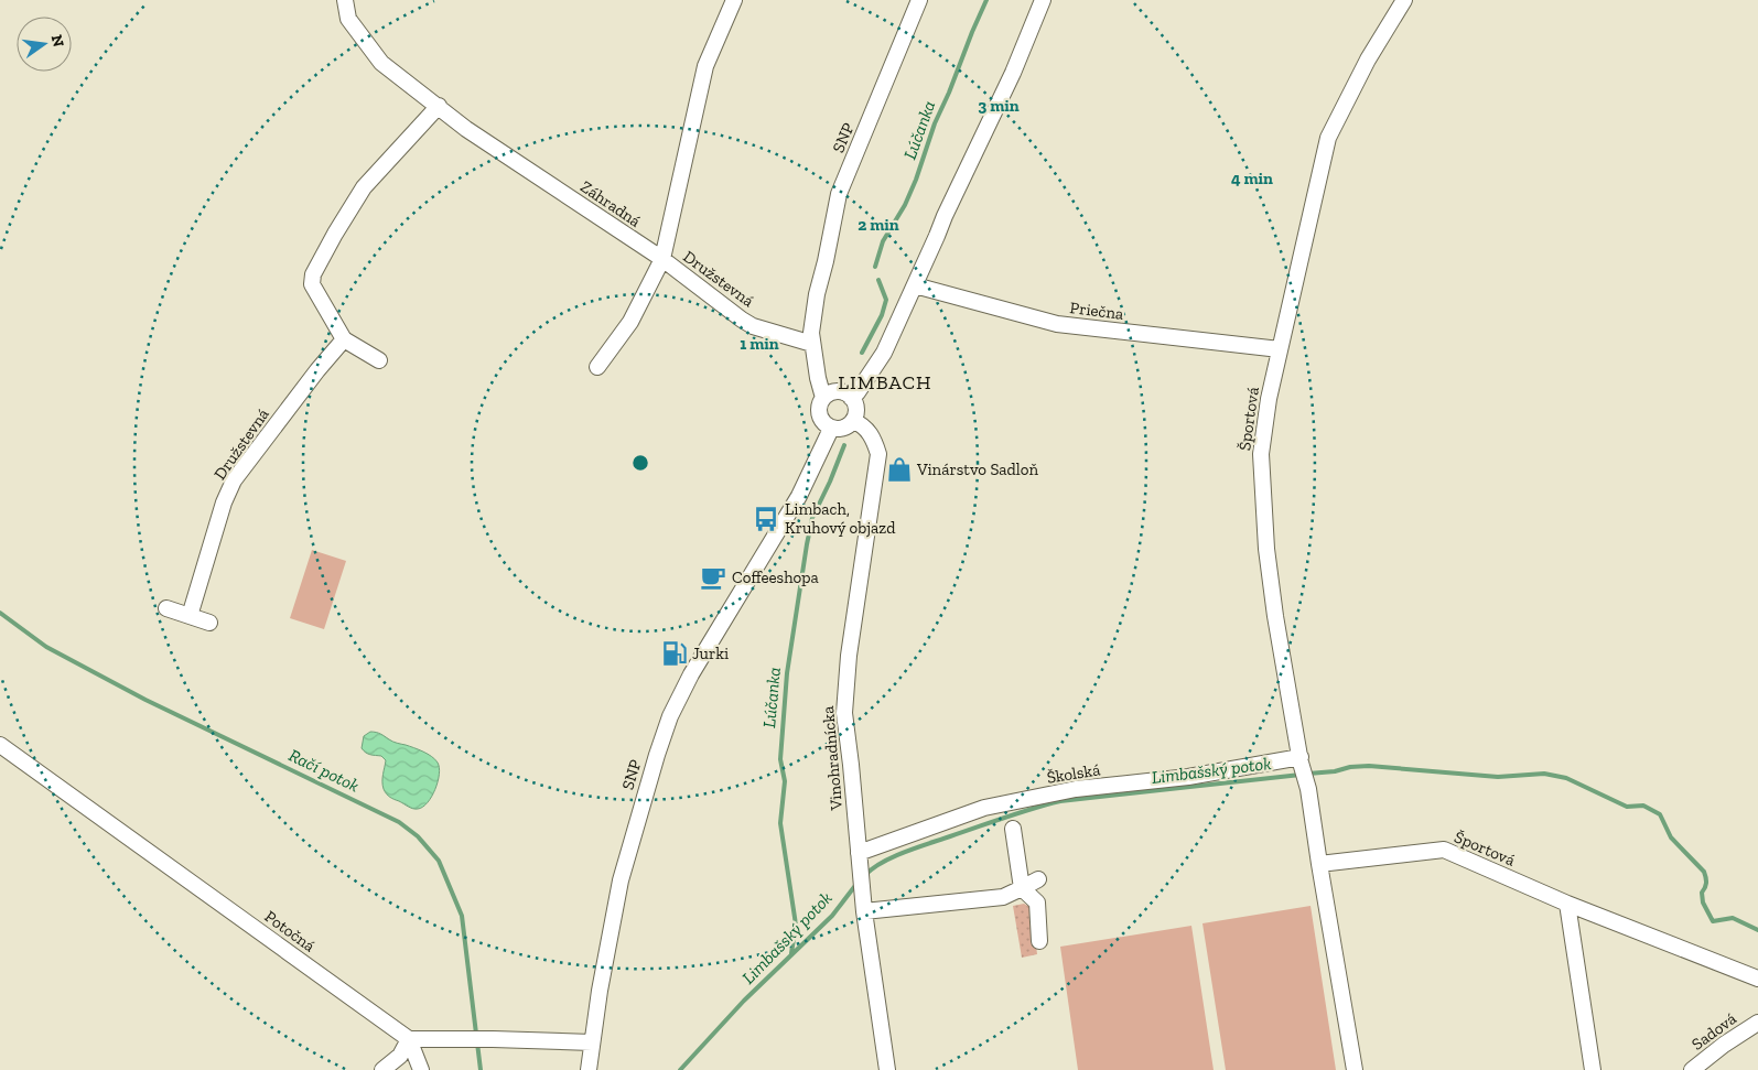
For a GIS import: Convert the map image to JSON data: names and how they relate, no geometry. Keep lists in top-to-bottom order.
{
  "streets": {
    "street": [
      "SNP",
      "Záhradná",
      "Družstevná",
      "Priečna",
      "Športová",
      "Vinohradnícka",
      "Školská",
      "Potočná",
      "Sadová"
    ]
  },
  "crossings": [
    ["SNP", "Družstevná"],
    ["SNP", "Vinohradnícka"],
    ["Záhradná", "Družstevná"],
    ["Priečna", "Športová"],
    ["Športová", "Školská"],
    ["Vinohradnícka", "Školská"]
  ],
  "districts": ["LIMBACH"],
  "water": ["Lúčanka", "Račí potok", "Limbašský potok"],
  "places": {
    "shop": ["Vinárstvo Sadloň"],
    "bus stop": ["Limbach, Kruhový objazd"],
    "cafe": ["Coffeeshopa"],
    "fuel station": ["Jurki"]
  },
  "north": "right",
  "rings": [
    "3 min",
    "4 min",
    "2 min",
    "1 min"
  ]
}
